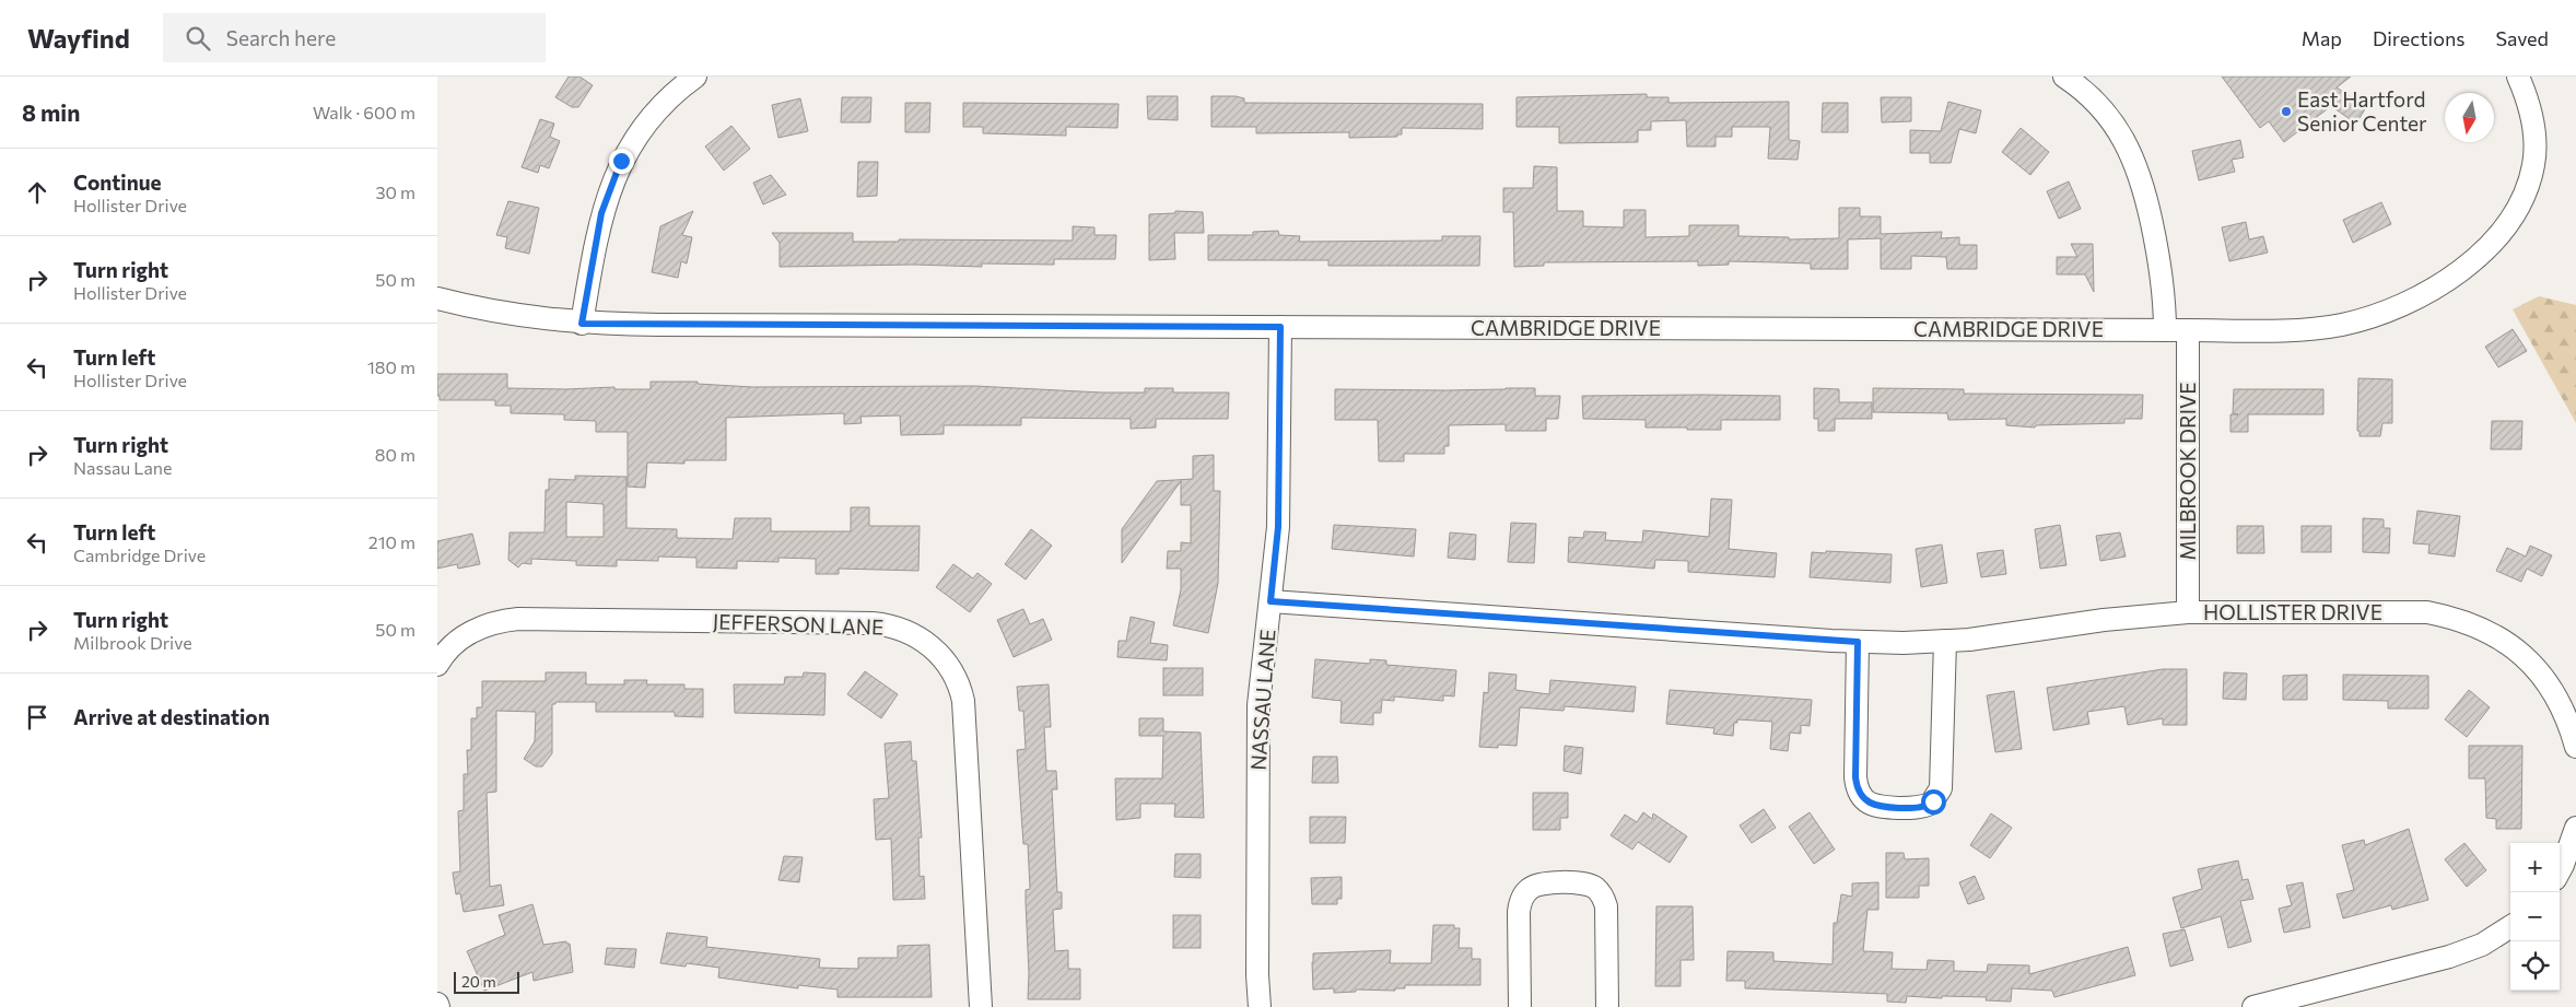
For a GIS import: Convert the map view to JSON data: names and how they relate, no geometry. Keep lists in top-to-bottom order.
{
  "streets": {
    "street": [
      "CAMBRIDGE DRIVE",
      "MILBROOK DRIVE",
      "HOLLISTER DRIVE",
      "JEFFERSON LANE",
      "NASSAU LANE"
    ]
  },
  "crossings": [
    ["CAMBRIDGE DRIVE", "MILBROOK DRIVE"],
    ["CAMBRIDGE DRIVE", "NASSAU LANE"],
    ["MILBROOK DRIVE", "HOLLISTER DRIVE"],
    ["HOLLISTER DRIVE", "NASSAU LANE"]
  ],
  "places": ["East Hartford Senior Center"],
  "scale_bar": "20 m",
  "north": "bottom",
  "page": {
    "header": "Wayfind",
    "search": "Search here",
    "nav": ["Map", "Directions", "Saved"],
    "heading": ["8 min", "Walk · 600 m"],
    "list": [
      ["Continue", "Hollister Drive", "30 m"],
      ["Turn right", "Hollister Drive", "50 m"],
      ["Turn left", "Hollister Drive", "180 m"],
      ["Turn right", "Nassau Lane", "80 m"],
      ["Turn left", "Cambridge Drive", "210 m"],
      ["Turn right", "Milbrook Drive", "50 m"],
      "Arrive at destination"
    ],
    "map_buttons": ["+", "−"],
    "scale": "20 m"
  }
}
